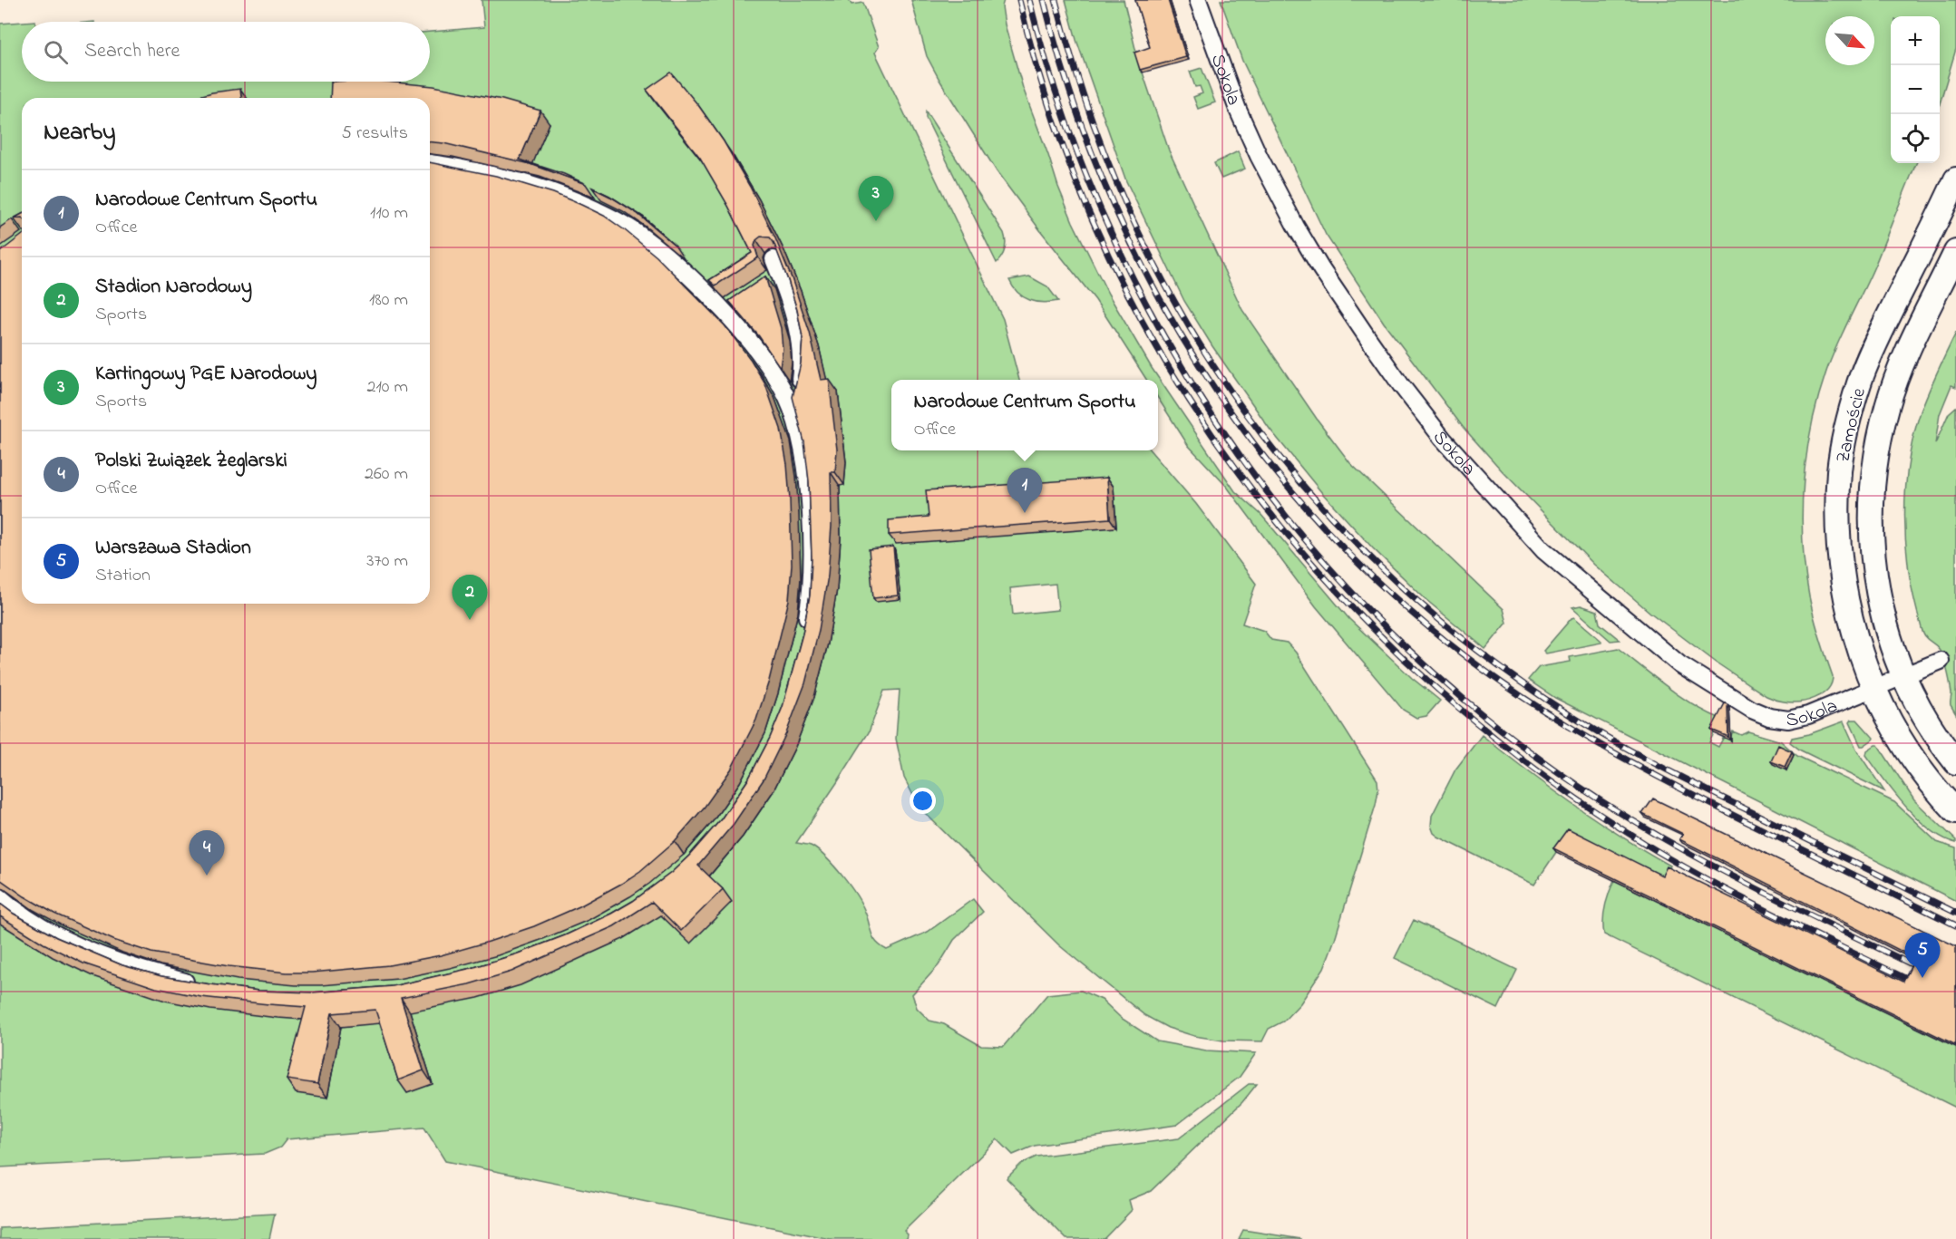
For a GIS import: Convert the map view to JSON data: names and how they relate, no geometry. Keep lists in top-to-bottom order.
{
  "streets": {
    "street": ["Sokola", "Zamoście"]
  },
  "crossings": [
    ["Sokola", "Zamoście"]
  ],
  "north": "bottom right",
  "page": {
    "map_buttons": ["+", "−"],
    "search": "Search here",
    "heading": ["Nearby", "5 results"],
    "list": [
      {
        "mark": "1",
        "name": "Narodowe Centrum Sportu",
        "note": "Office",
        "value": "110 m"
      },
      {
        "mark": "2",
        "name": "Stadion Narodowy",
        "note": "Sports",
        "value": "180 m"
      },
      {
        "mark": "3",
        "name": "Kartingowy PGE Narodowy",
        "note": "Sports",
        "value": "210 m"
      },
      {
        "mark": "4",
        "name": "Polski Związek Żeglarski",
        "note": "Office",
        "value": "260 m"
      },
      {
        "mark": "5",
        "name": "Warszawa Stadion",
        "note": "Station",
        "value": "370 m"
      }
    ],
    "pins": [
      "3",
      "1",
      "2",
      "4",
      "5"
    ],
    "popup": ["Narodowe Centrum Sportu", "Office"]
  }
}
